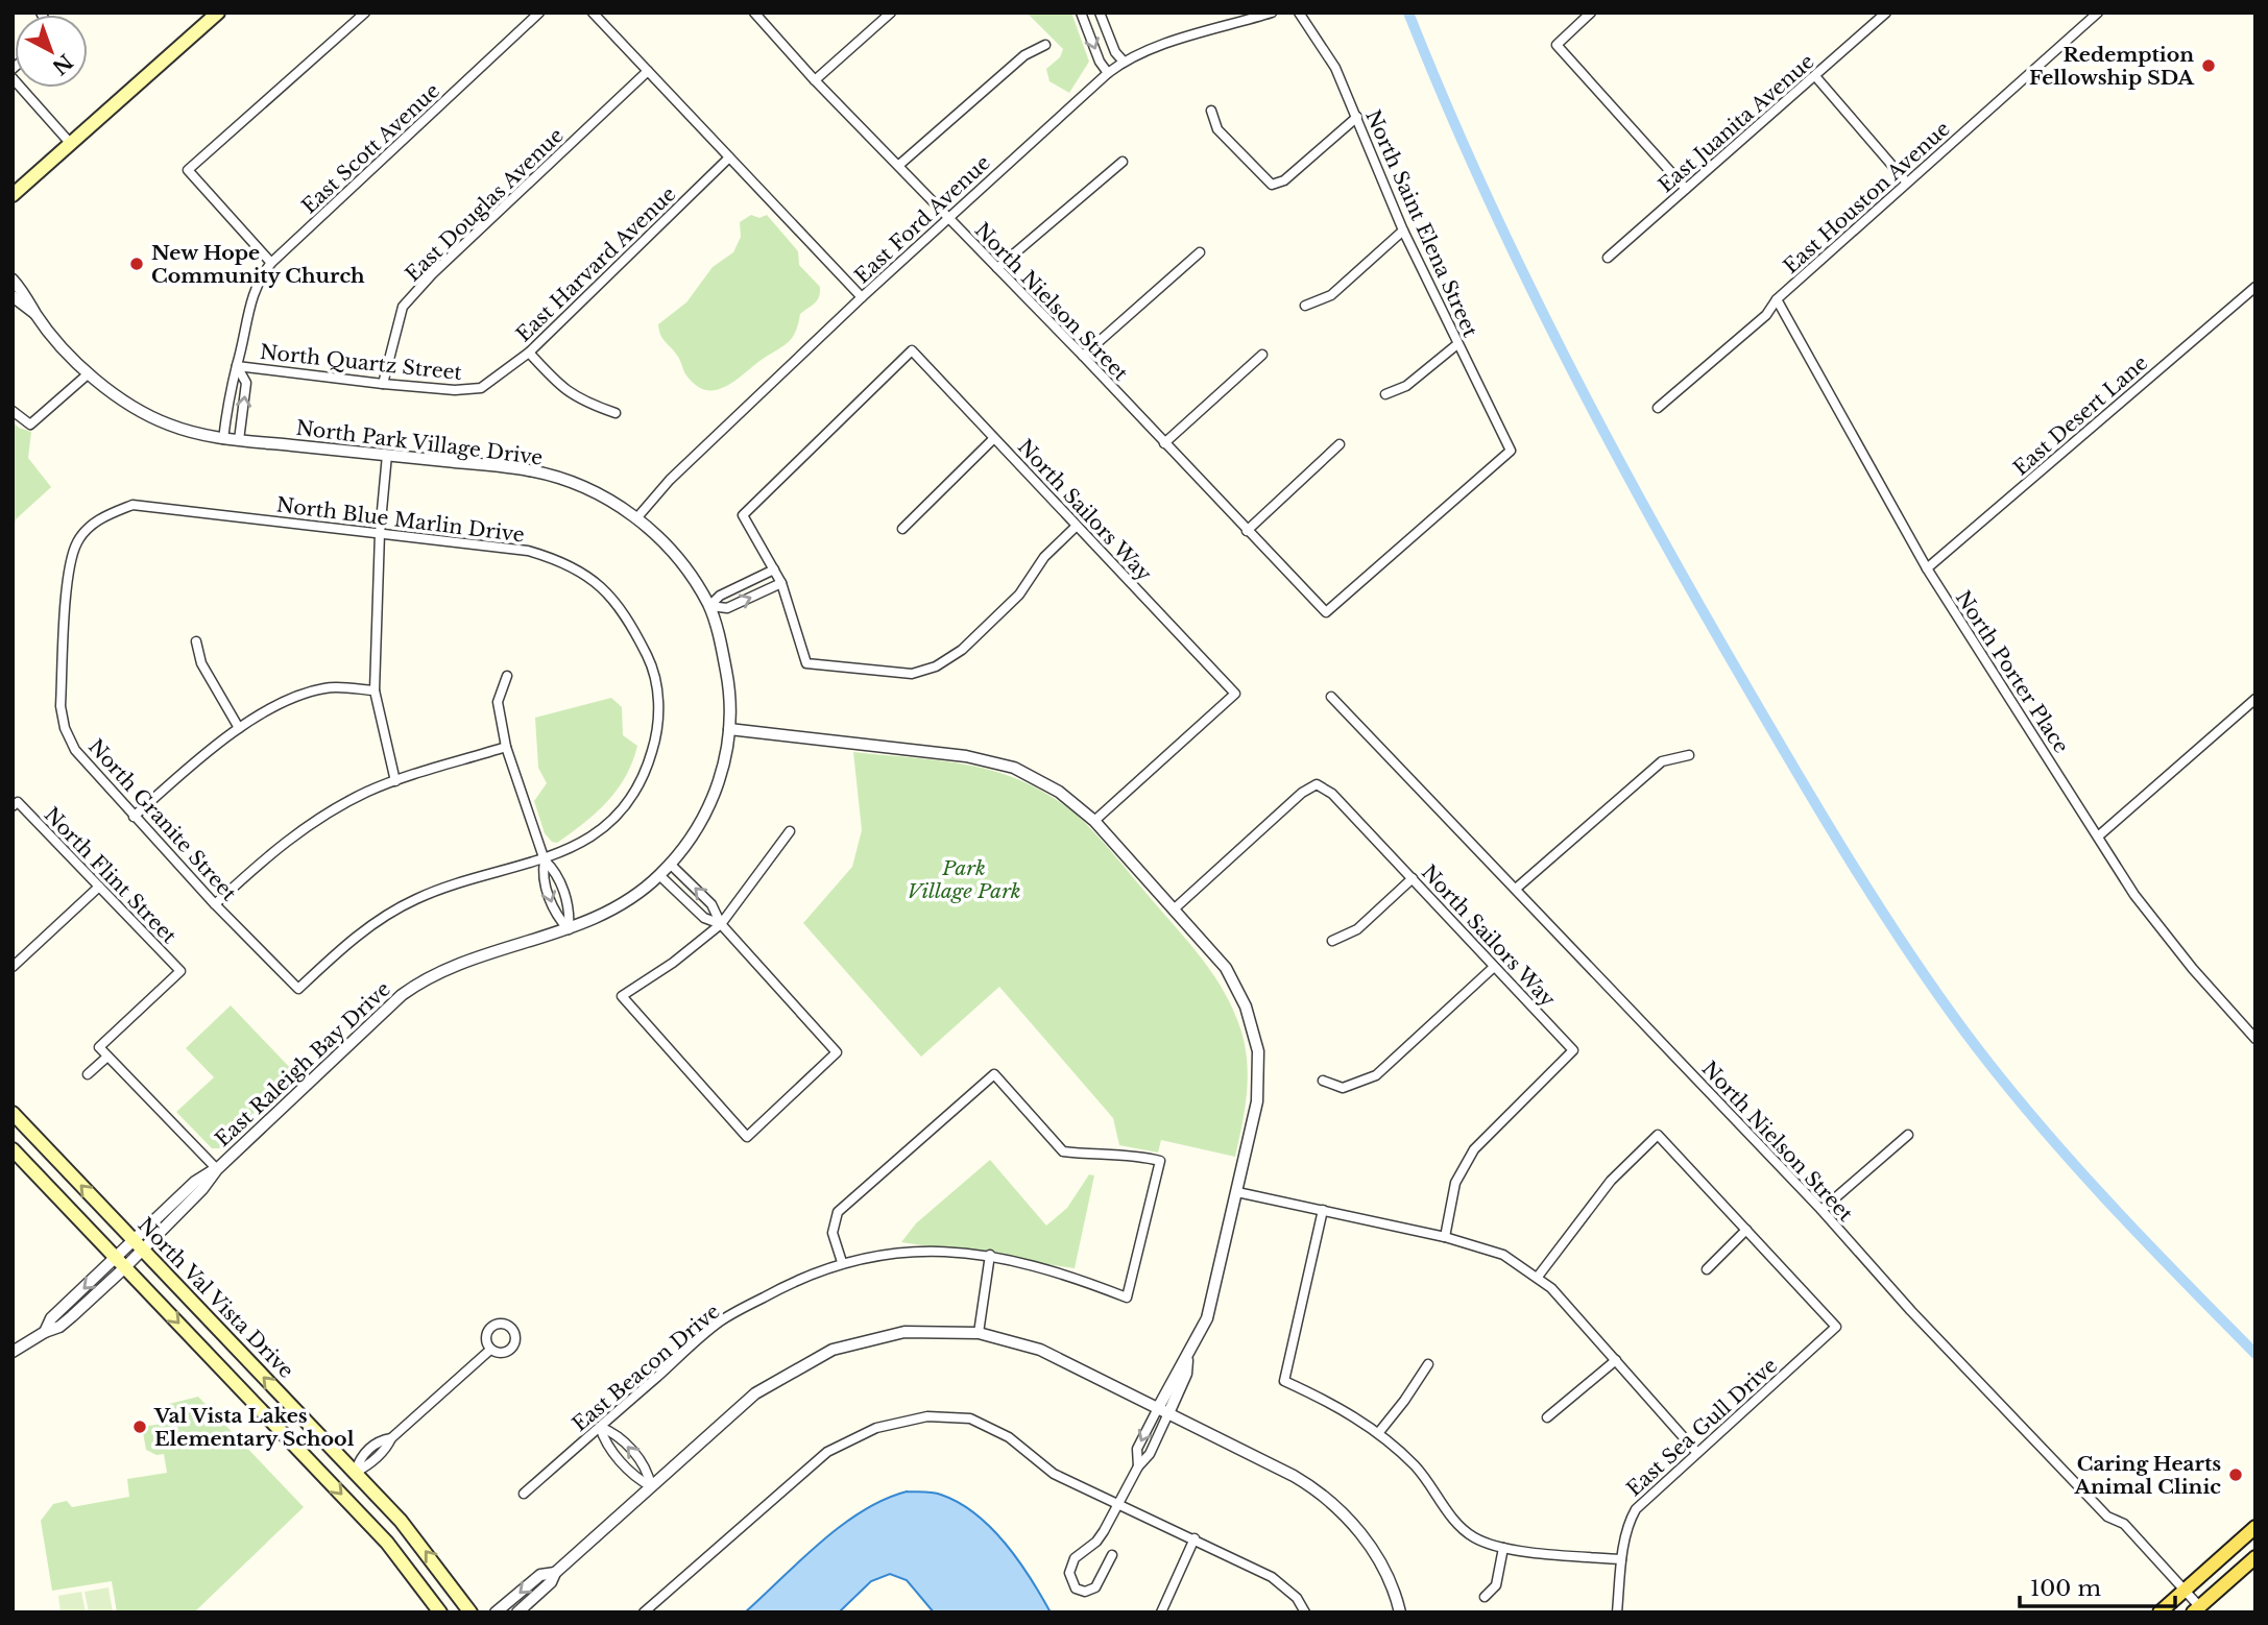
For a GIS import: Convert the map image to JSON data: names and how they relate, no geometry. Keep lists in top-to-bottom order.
{
  "streets": {
    "main road": ["North Val Vista Drive"],
    "street": [
      "East Juanita Avenue",
      "East Scott Avenue",
      "East Houston Avenue",
      "East Douglas Avenue",
      "East Ford Avenue",
      "North Saint Elena Street",
      "East Harvard Avenue",
      "North Nielson Street",
      "North Quartz Street",
      "East Desert Lane",
      "North Park Village Drive",
      "North Sailors Way",
      "North Blue Marlin Drive",
      "North Porter Place",
      "North Granite Street",
      "North Flint Street",
      "East Raleigh Bay Drive",
      "East Beacon Drive",
      "East Sea Gull Drive"
    ]
  },
  "crossings": [
    ["East Scott Avenue", "North Quartz Street"],
    ["East Scott Avenue", "North Park Village Drive"],
    ["East Houston Avenue", "North Porter Place"],
    ["East Douglas Avenue", "North Quartz Street"],
    ["East Ford Avenue", "North Nielson Street"],
    ["East Ford Avenue", "North Park Village Drive"],
    ["North Saint Elena Street", "North Nielson Street"],
    ["East Harvard Avenue", "North Quartz Street"],
    ["East Desert Lane", "North Porter Place"],
    ["North Park Village Drive", "East Raleigh Bay Drive"],
    ["North Blue Marlin Drive", "North Granite Street"],
    ["East Raleigh Bay Drive", "North Val Vista Drive"]
  ],
  "parks": ["Park Village Park"],
  "places": [
    "Redemption Fellowship SDA",
    "New Hope Community Church",
    "Val Vista Lakes Elementary School",
    "Caring Hearts Animal Clinic"
  ],
  "scale_bar": "100 m",
  "north": "bottom right"
}
